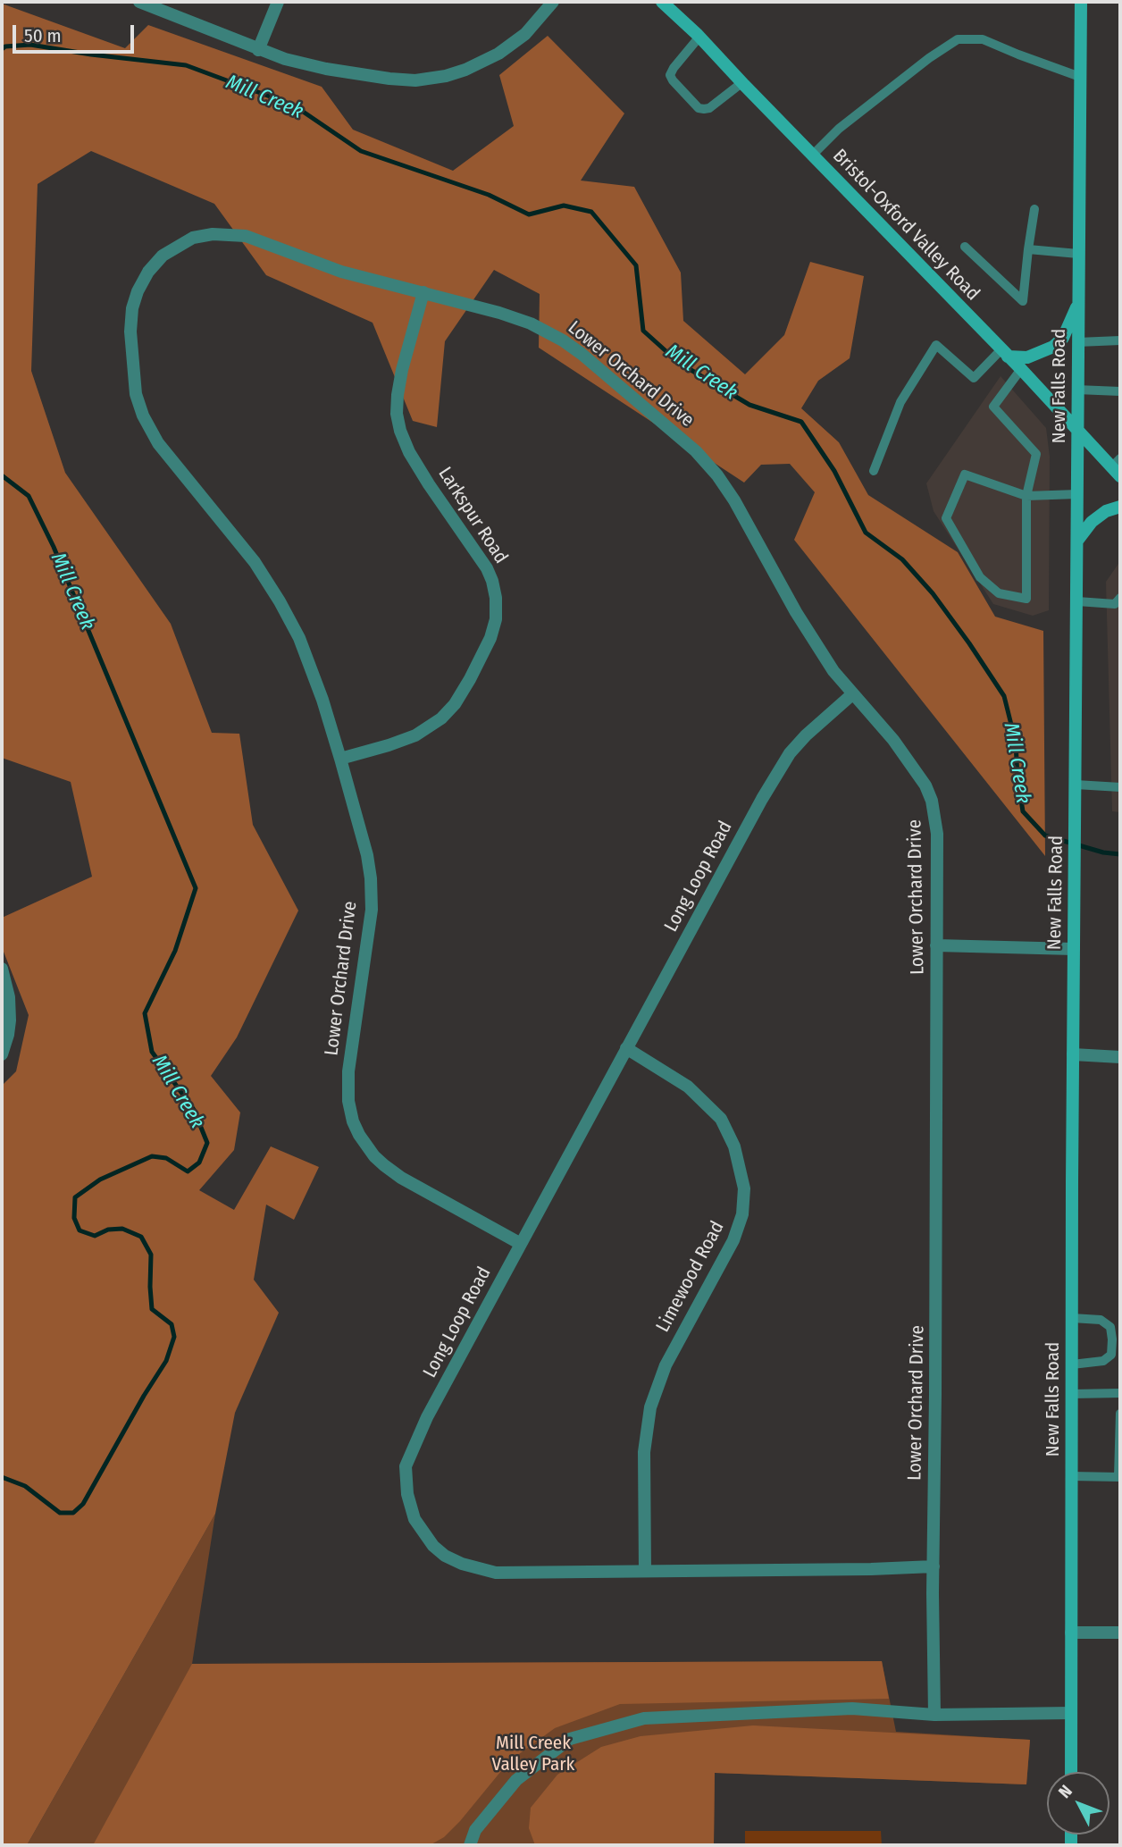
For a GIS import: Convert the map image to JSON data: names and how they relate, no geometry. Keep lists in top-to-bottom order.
{
  "streets": {
    "main road": ["Bristol-Oxford Valley Road", "New Falls Road"],
    "street": [
      "Lower Orchard Drive",
      "Larkspur Road",
      "Long Loop Road",
      "Limewood Road"
    ]
  },
  "crossings": [
    ["Bristol-Oxford Valley Road", "New Falls Road"],
    ["Lower Orchard Drive", "Larkspur Road"],
    ["Lower Orchard Drive", "Long Loop Road"],
    ["Long Loop Road", "Limewood Road"]
  ],
  "water": ["Mill Creek"],
  "parks": ["Mill Creek Valley Park"],
  "scale_bar": "50 m",
  "north": "top left"
}
